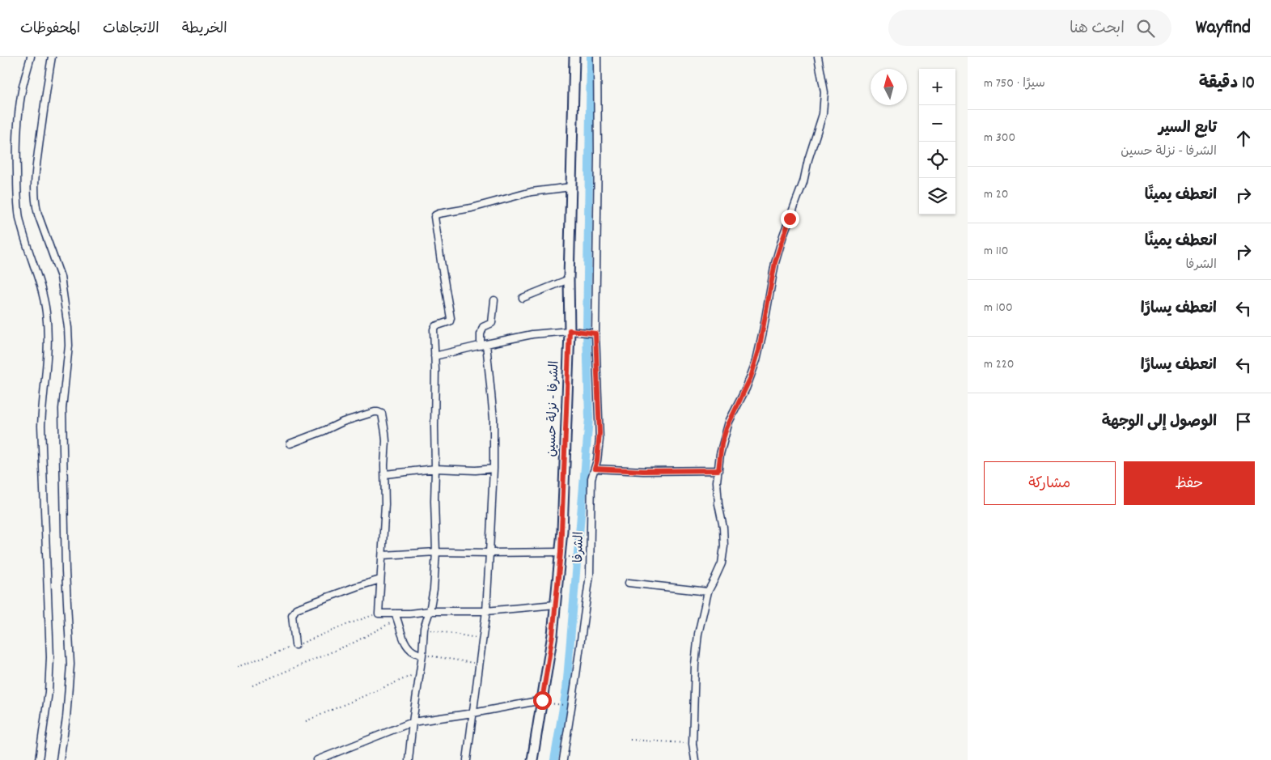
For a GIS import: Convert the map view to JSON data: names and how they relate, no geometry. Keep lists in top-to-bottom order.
{
  "streets": {
    "street": ["الشرفا - نزلة حسين", "الشرفا"]
  },
  "north": "top",
  "page": {
    "header": "Wayfind",
    "search": "ابحث هنا",
    "nav": ["الخريطة", "الاتجاهات", "المحفوظات"],
    "heading": ["10 دقيقة", "سيرًا · 750 m"],
    "map_buttons": ["+", "−"],
    "list": [
      ["تابع السير", "الشرفا - نزلة حسين", "300 m"],
      ["انعطف يمينًا", "20 m"],
      ["انعطف يمينًا", "الشرفا", "110 m"],
      ["انعطف يسارًا", "100 m"],
      ["انعطف يسارًا", "220 m"],
      "الوصول إلى الوجهة"
    ],
    "buttons": ["حفظ", "مشاركة"]
  }
}
